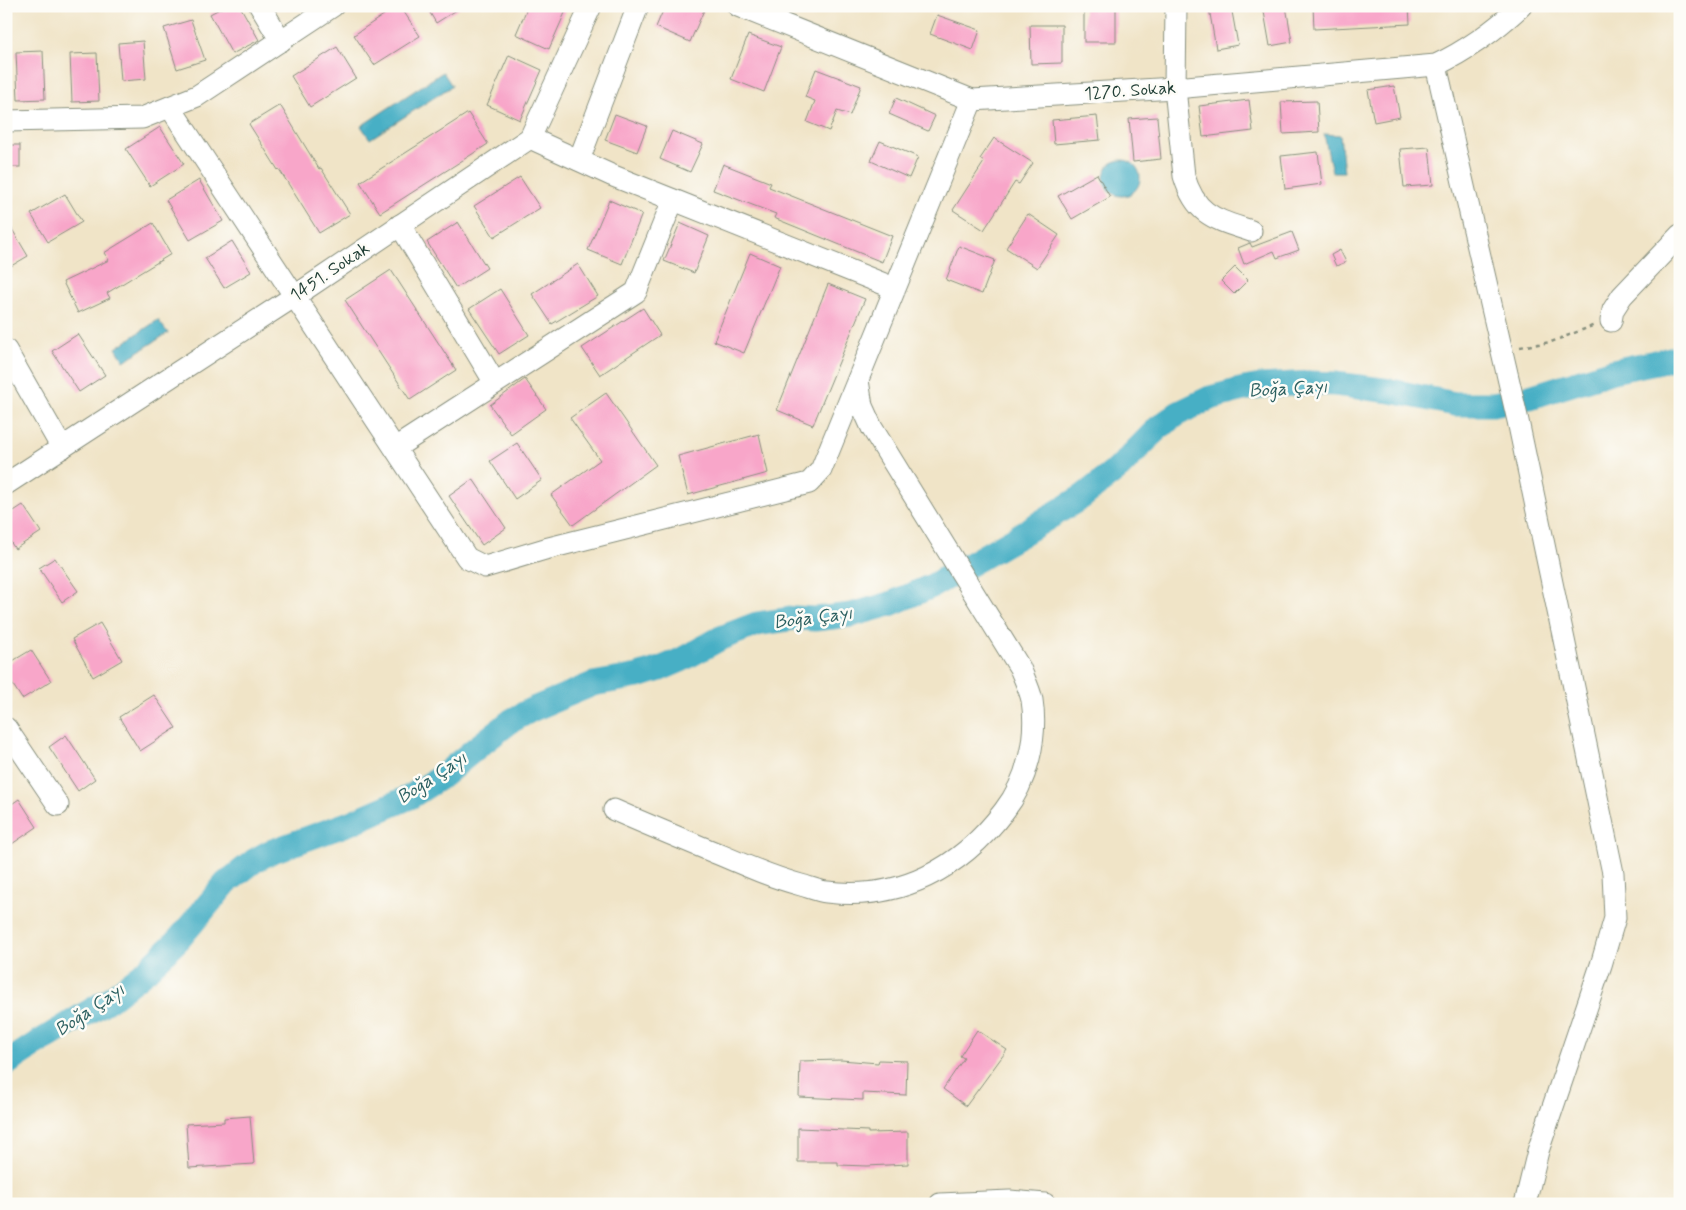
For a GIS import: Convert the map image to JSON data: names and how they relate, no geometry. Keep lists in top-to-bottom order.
{
  "streets": {
    "street": ["1270. Sokak", "1451. Sokak"]
  },
  "water": ["Boğa Çayı"]
}
